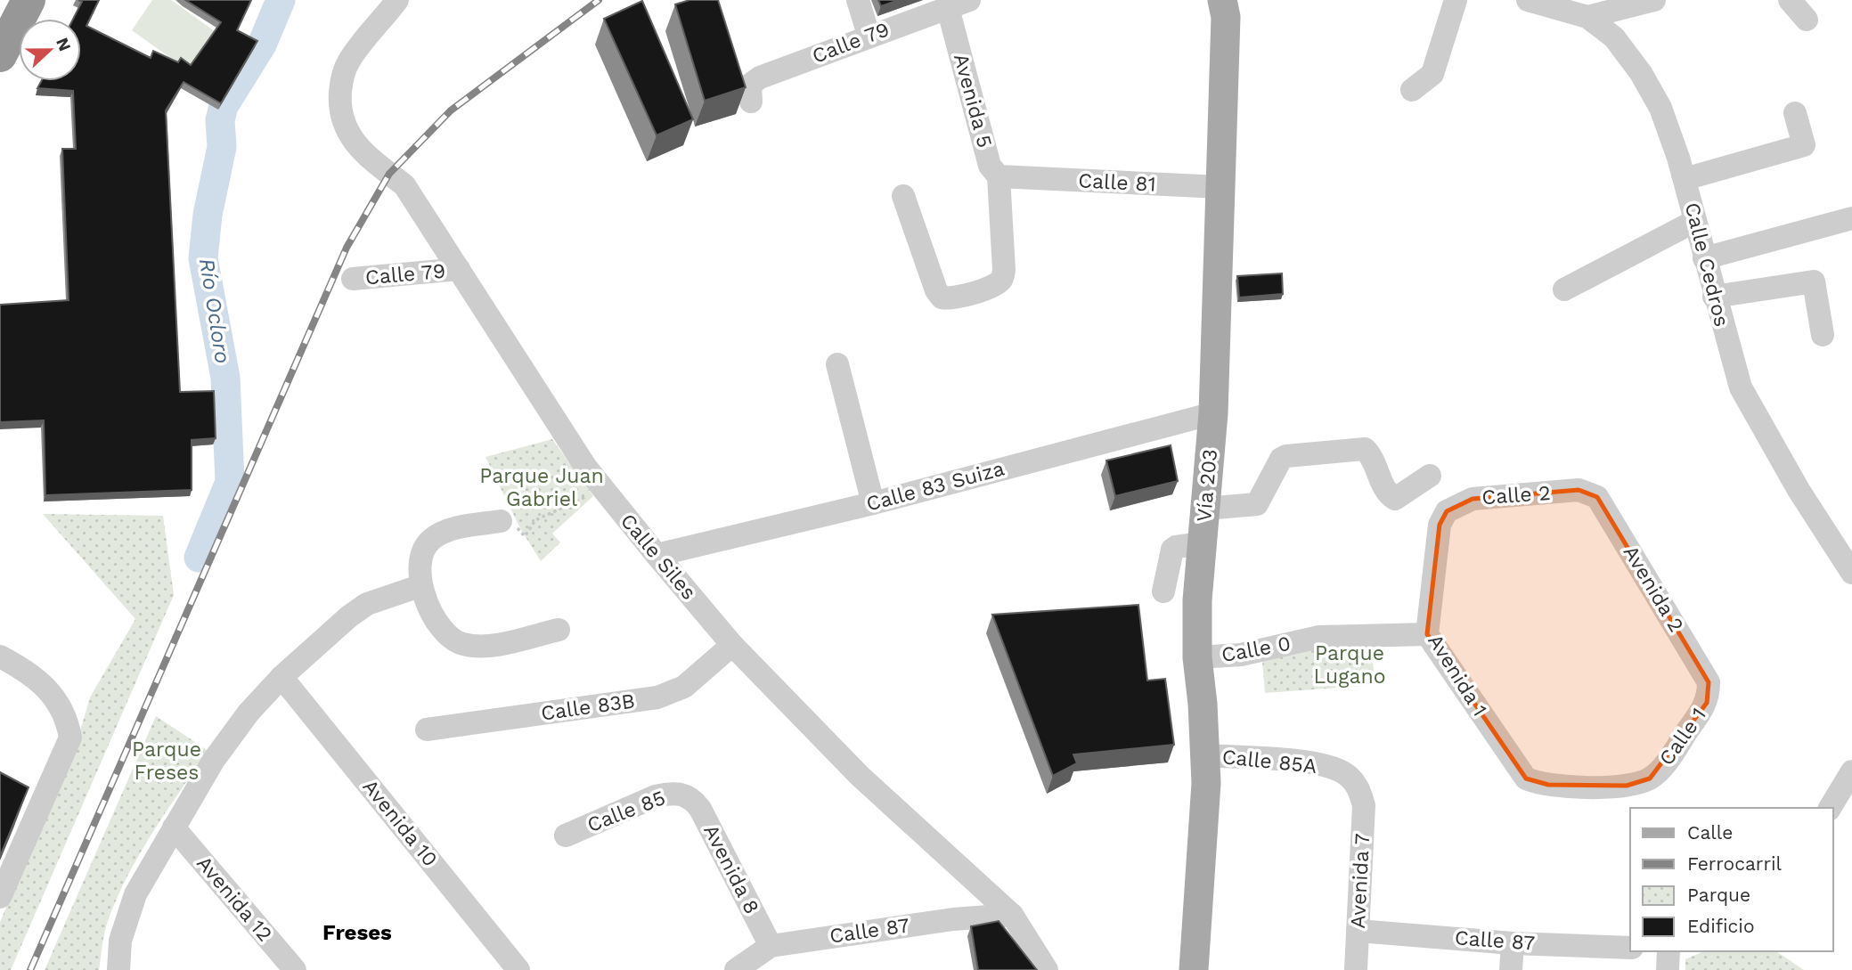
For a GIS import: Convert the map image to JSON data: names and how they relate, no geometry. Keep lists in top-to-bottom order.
{
  "streets": {
    "main road": ["Vía 203"],
    "street": [
      "Calle 79",
      "Avenida 5",
      "Calle 81",
      "Calle Cedros",
      "Calle 83 Suiza",
      "Calle 2",
      "Calle Siles",
      "Avenida 2",
      "Calle 0",
      "Avenida 1",
      "Calle 83B",
      "Calle 1",
      "Calle 85A",
      "Calle 85",
      "Avenida 10",
      "Avenida 8",
      "Avenida 7",
      "Avenida 12",
      "Calle 87"
    ]
  },
  "crossings": [
    ["Calle 79", "Avenida 5"],
    ["Calle 79", "Calle Siles"],
    ["Avenida 5", "Calle 81"],
    ["Calle 81", "Vía 203"],
    ["Vía 203", "Calle 83 Suiza"],
    ["Vía 203", "Calle 0"],
    ["Vía 203", "Calle 85A"],
    ["Calle 83 Suiza", "Calle Siles"],
    ["Calle 2", "Avenida 2"],
    ["Calle 2", "Avenida 1"],
    ["Calle Siles", "Calle 83B"],
    ["Calle Siles", "Calle 87"],
    ["Avenida 2", "Calle 1"],
    ["Calle 0", "Avenida 1"],
    ["Avenida 1", "Calle 1"],
    ["Calle 85A", "Avenida 7"],
    ["Calle 85", "Avenida 8"],
    ["Avenida 8", "Calle 87"],
    ["Avenida 7", "Calle 87"]
  ],
  "districts": ["Freses"],
  "water": ["Río Ocloro"],
  "parks": ["Parque Juan Gabriel", "Parque Lugano", "Parque Freses"],
  "legend": [
    "Calle",
    "Ferrocarril",
    "Parque",
    "Edificio"
  ],
  "north": "right"
}
